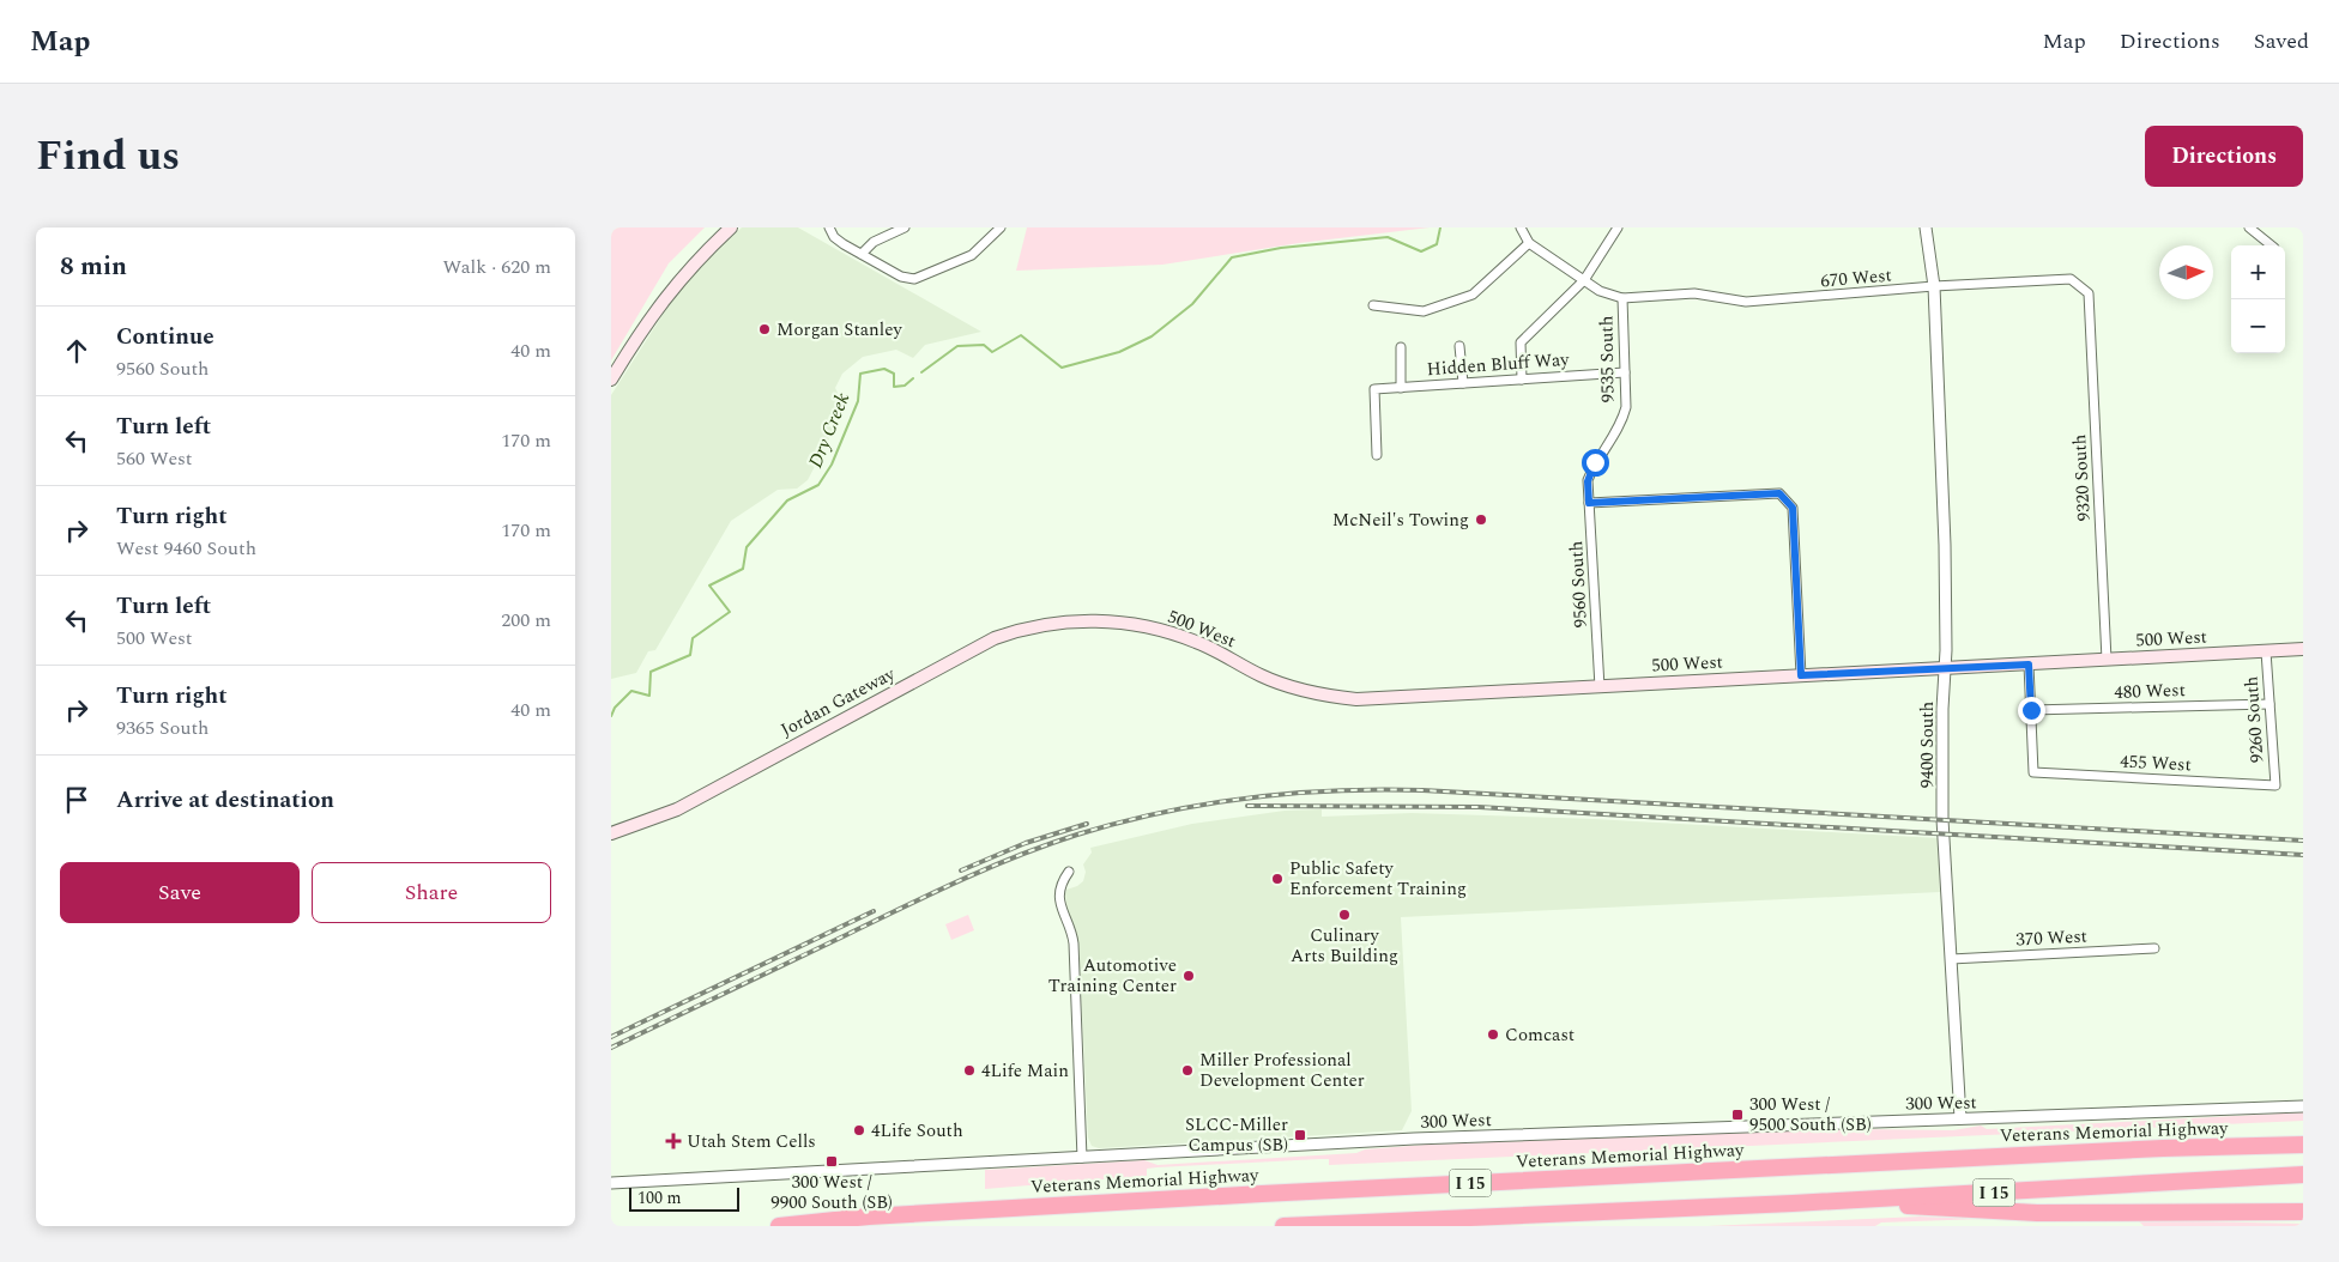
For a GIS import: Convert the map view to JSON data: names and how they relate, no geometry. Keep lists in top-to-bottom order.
{
  "streets": {
    "highway": ["Veterans Memorial Highway", "I 15"],
    "main road": ["500 West", "Jordan Gateway"],
    "street": [
      "670 West",
      "9535 South",
      "Hidden Bluff Way",
      "9320 South",
      "9560 South",
      "480 West",
      "9260 South",
      "9400 South",
      "455 West",
      "370 West",
      "300 West"
    ]
  },
  "crossings": [
    ["670 West", "9535 South"],
    ["670 West", "9320 South"],
    ["670 West", "9400 South"],
    ["9535 South", "Hidden Bluff Way"],
    ["9535 South", "9560 South"],
    ["9320 South", "500 West"],
    ["9560 South", "500 West"],
    ["500 West", "Jordan Gateway"],
    ["500 West", "9260 South"],
    ["500 West", "9400 South"],
    ["480 West", "9260 South"],
    ["480 West", "455 West"],
    ["9260 South", "455 West"],
    ["9400 South", "370 West"],
    ["9400 South", "300 West"]
  ],
  "water": ["Dry Creek"],
  "places": {
    "other": [
      "Morgan Stanley",
      "McNeil's Towing",
      "Public Safety Enforcement Training",
      "Culinary Arts Building",
      "Automotive Training Center",
      "Comcast",
      "4Life Main",
      "Miller Professional Development Center",
      "4Life South"
    ],
    "transit": ["300 West / 9500 South (SB)", "SLCC-Miller Campus (SB)", "300 West / 9900 South (SB)"],
    "health": ["Utah Stem Cells"]
  },
  "scale_bar": "100 m",
  "north": "right",
  "page": {
    "header": "Map",
    "nav": ["Map", "Directions", "Saved"],
    "title": "Find us",
    "buttons": [
      "Directions",
      ["Save", "Share"]
    ],
    "heading": ["8 min", "Walk · 620 m"],
    "map_buttons": ["+", "−"],
    "list": [
      ["Continue", "9560 South", "40 m"],
      ["Turn left", "560 West", "170 m"],
      ["Turn right", "West 9460 South", "170 m"],
      ["Turn left", "500 West", "200 m"],
      ["Turn right", "9365 South", "40 m"],
      "Arrive at destination"
    ],
    "scale": "100 m"
  }
}
